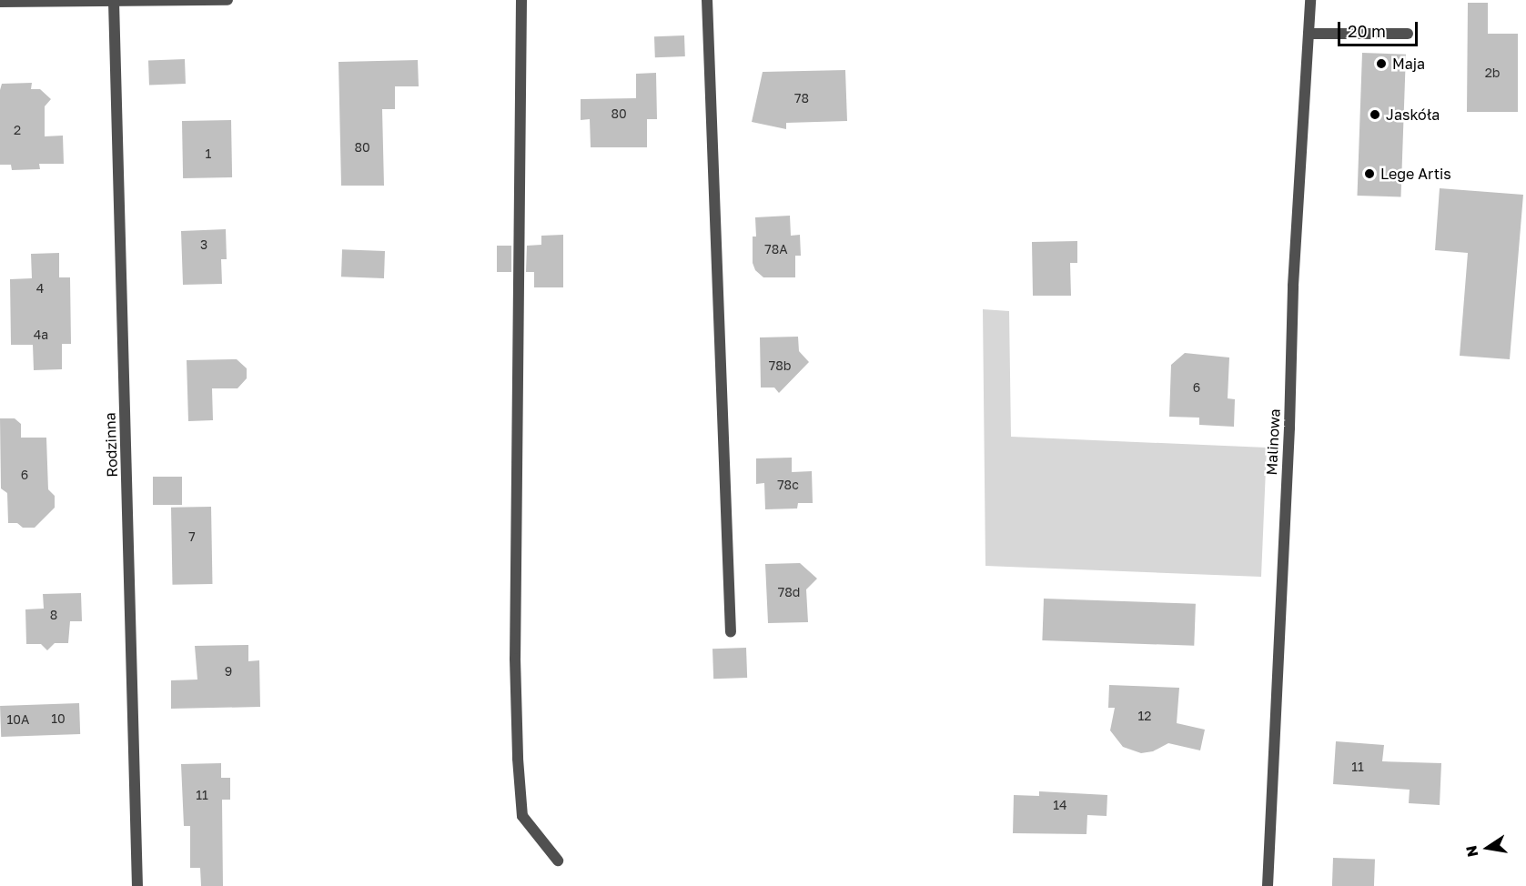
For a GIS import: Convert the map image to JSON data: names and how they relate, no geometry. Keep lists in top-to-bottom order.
{
  "streets": {
    "street": ["Malinowa", "Rodzinna"]
  },
  "places": ["Maja", "Jaskóła", "Lege Artis"],
  "house_numbers": [
    "2b",
    "78",
    "80",
    "2",
    "80",
    "1",
    "3",
    "78A",
    "4",
    "4a",
    "78b",
    "6",
    "6",
    "78c",
    "7",
    "78d",
    "8",
    "9",
    "12",
    "10",
    "10A",
    "11",
    "11",
    "14"
  ],
  "scale_bar": "20 m",
  "north": "left"
}
